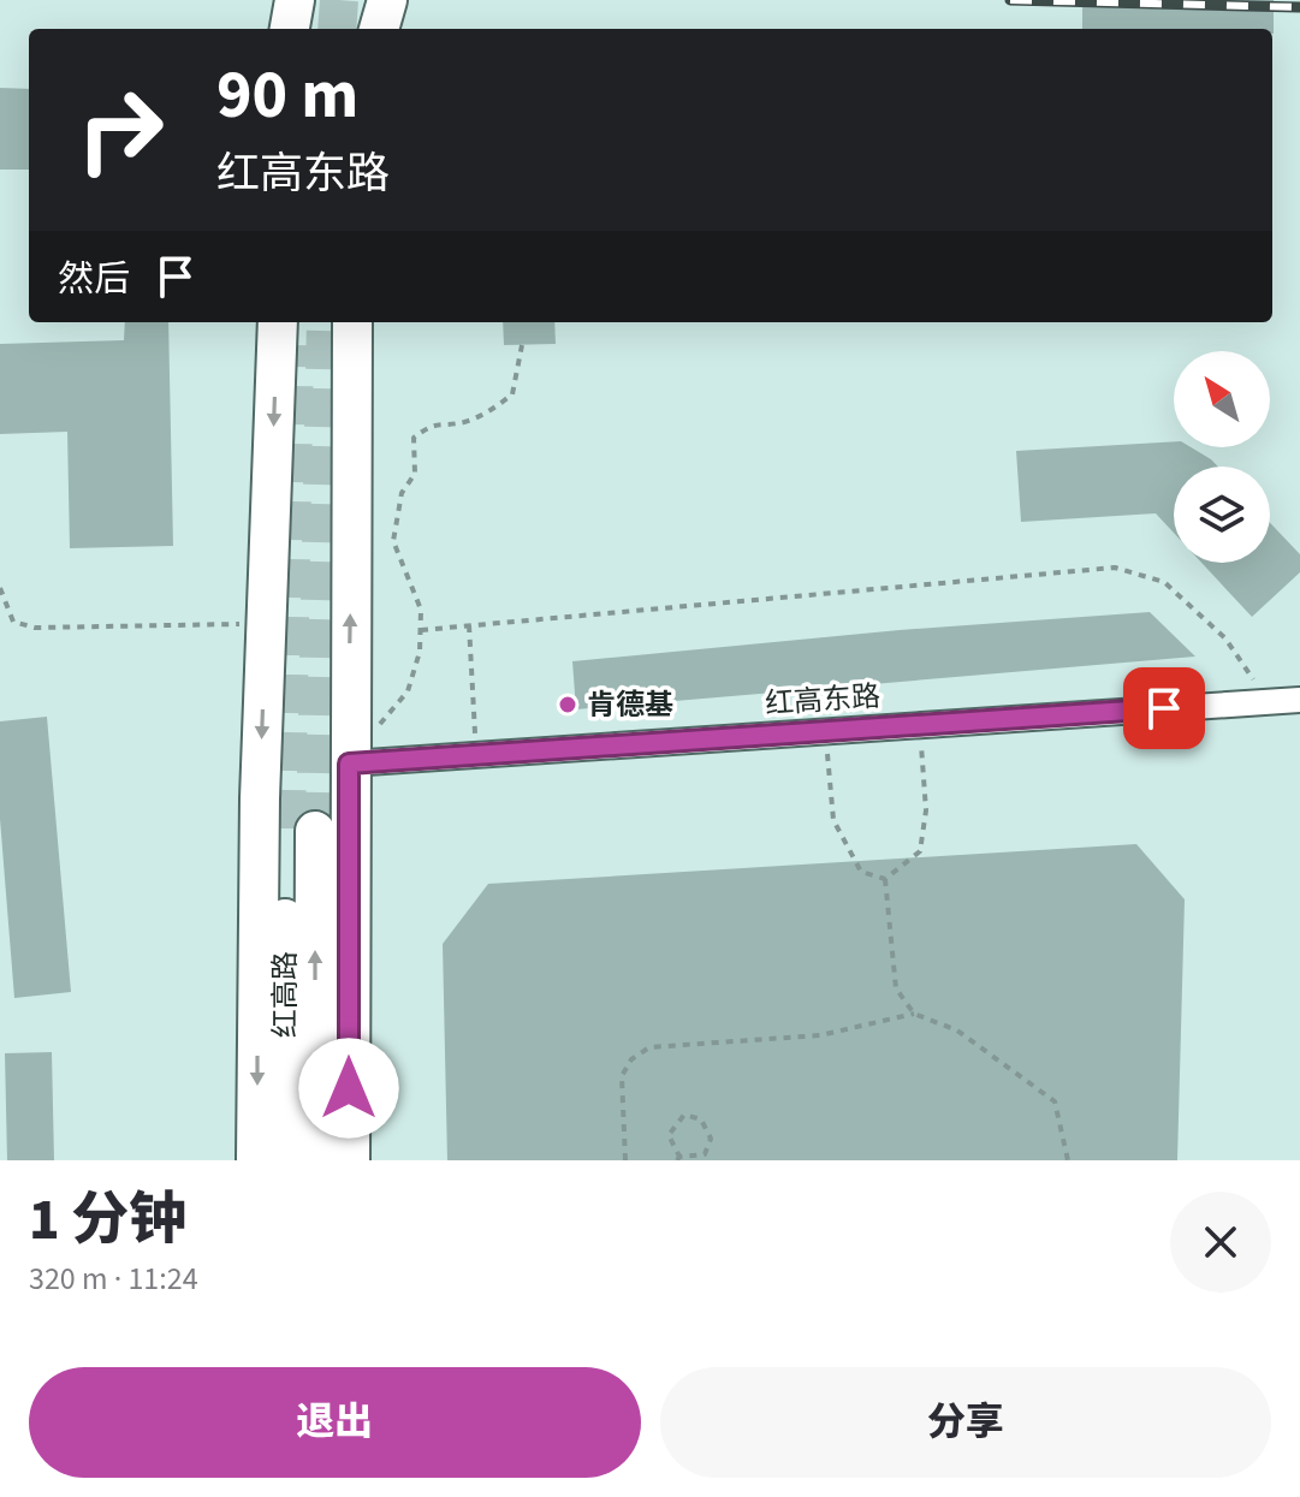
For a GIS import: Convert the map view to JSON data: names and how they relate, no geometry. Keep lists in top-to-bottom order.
{
  "streets": {
    "main road": ["红高路"],
    "street": ["红高东路"]
  },
  "places": ["肯德基"],
  "north": "top left",
  "page": {
    "turn": ["90 m", "红高东路"],
    "then": "然后",
    "heading": ["1 分钟", "320 m · 11:24"],
    "buttons": ["退出", "分享"]
  }
}
